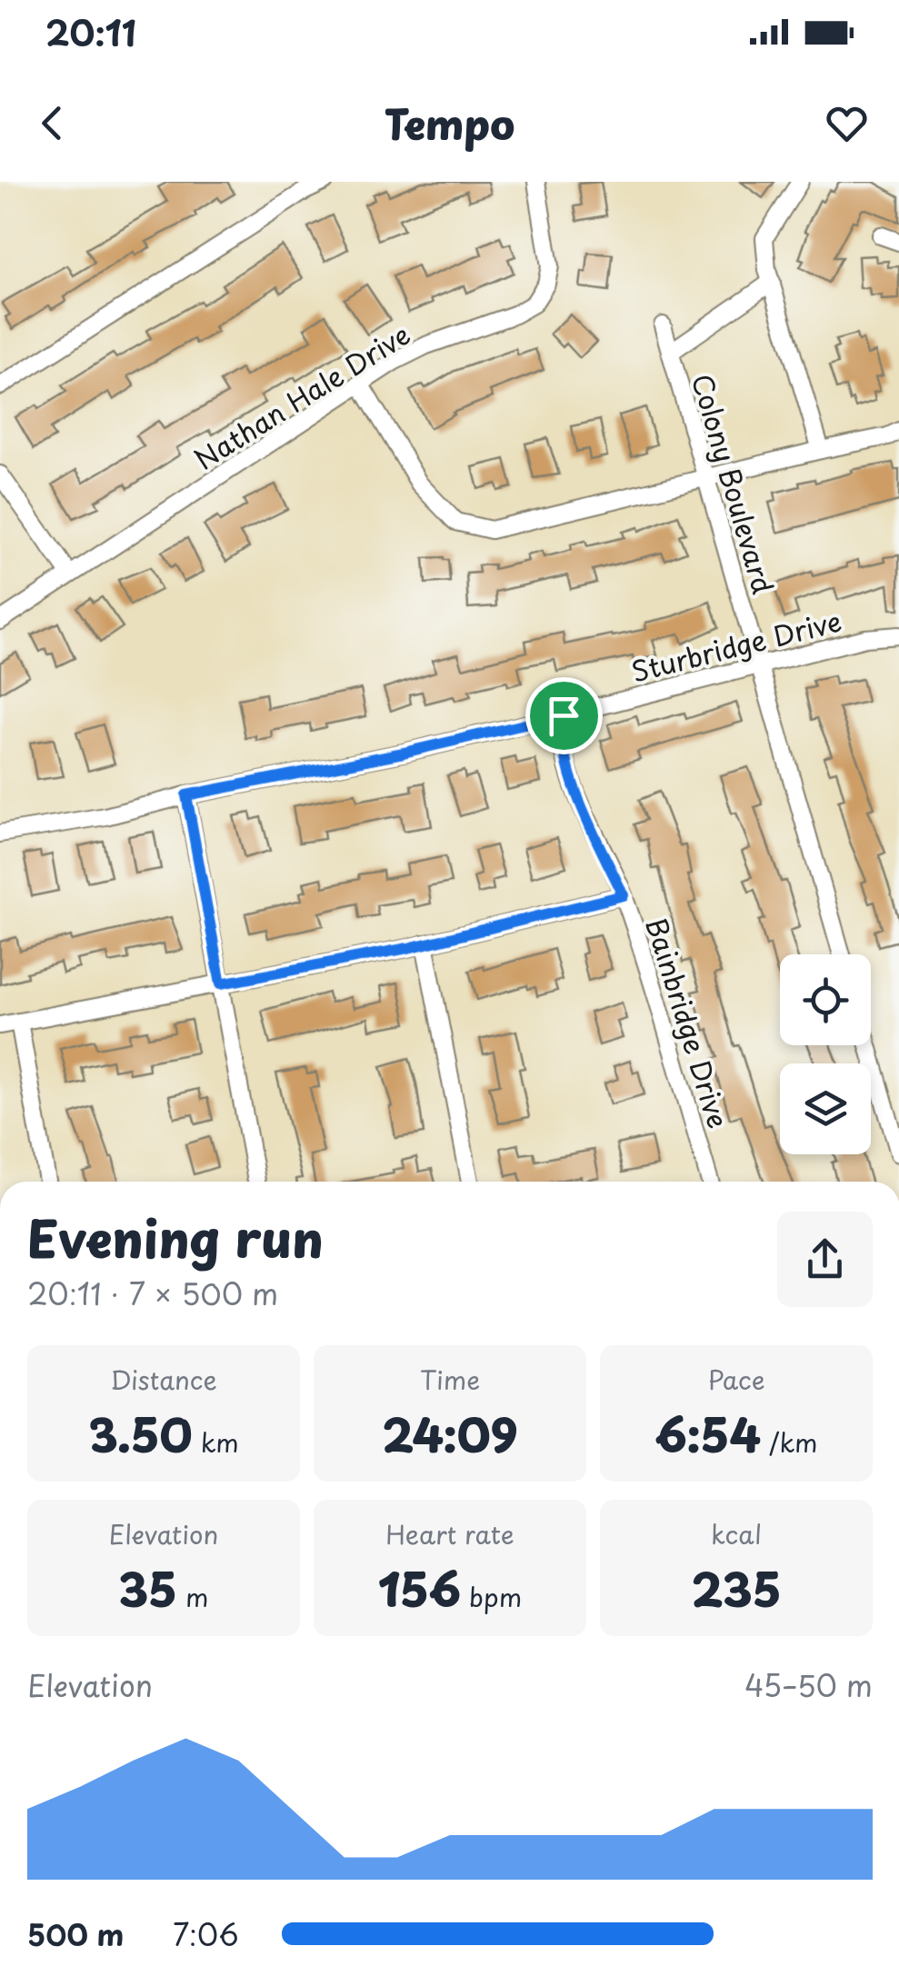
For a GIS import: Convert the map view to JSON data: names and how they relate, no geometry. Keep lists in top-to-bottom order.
{
  "streets": {
    "street": [
      "Nathan Hale Drive",
      "Colony Boulevard",
      "Sturbridge Drive",
      "Bainbridge Drive"
    ]
  },
  "crossings": [
    ["Colony Boulevard", "Sturbridge Drive"],
    ["Sturbridge Drive", "Bainbridge Drive"]
  ],
  "page": {
    "status": "20:11",
    "header": "Tempo",
    "heading": ["Evening run", "20:11 · 7 × 500 m"],
    "stats": [
      ["Distance", "3.50 km"],
      ["Time", "24:09"],
      ["Pace", "6:54 /km"],
      ["Elevation", "35 m"],
      ["Heart rate", "156 bpm"],
      ["kcal", "235"]
    ],
    "chart": ["Elevation", "45–50 m"],
    "list": [
      {
        "name": "500 m",
        "note": "7:06"
      }
    ]
  }
}
